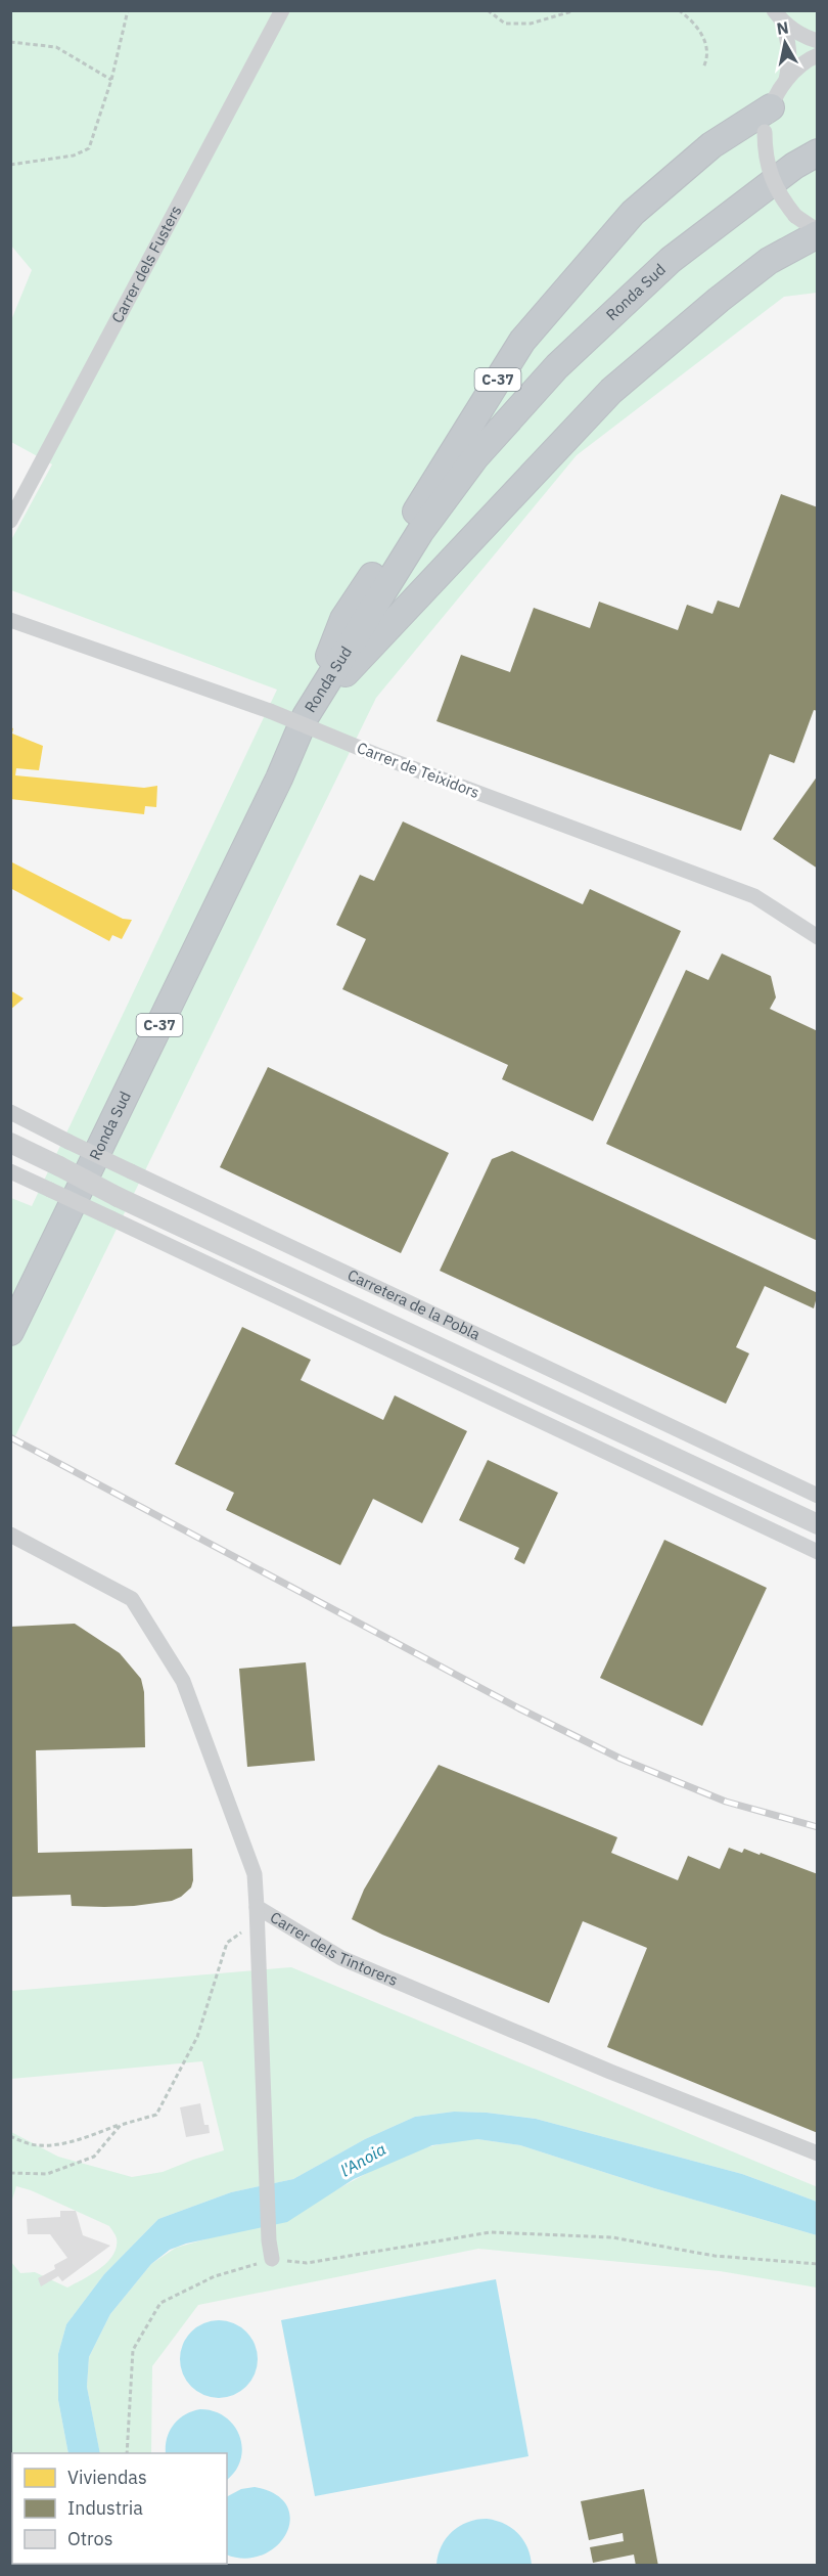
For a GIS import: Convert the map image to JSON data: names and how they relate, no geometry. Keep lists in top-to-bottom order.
{
  "streets": {
    "highway": ["Ronda Sud", "C-37"],
    "street": [
      "Carrer dels Fusters",
      "Carrer de Teixidors",
      "Carretera de la Pobla",
      "Carrer dels Tintorers"
    ]
  },
  "crossings": [
    ["Ronda Sud", "C-37"]
  ],
  "water": ["l'Anoia"],
  "legend": ["Viviendas", "Industria", "Otros"],
  "north": "top"
}
